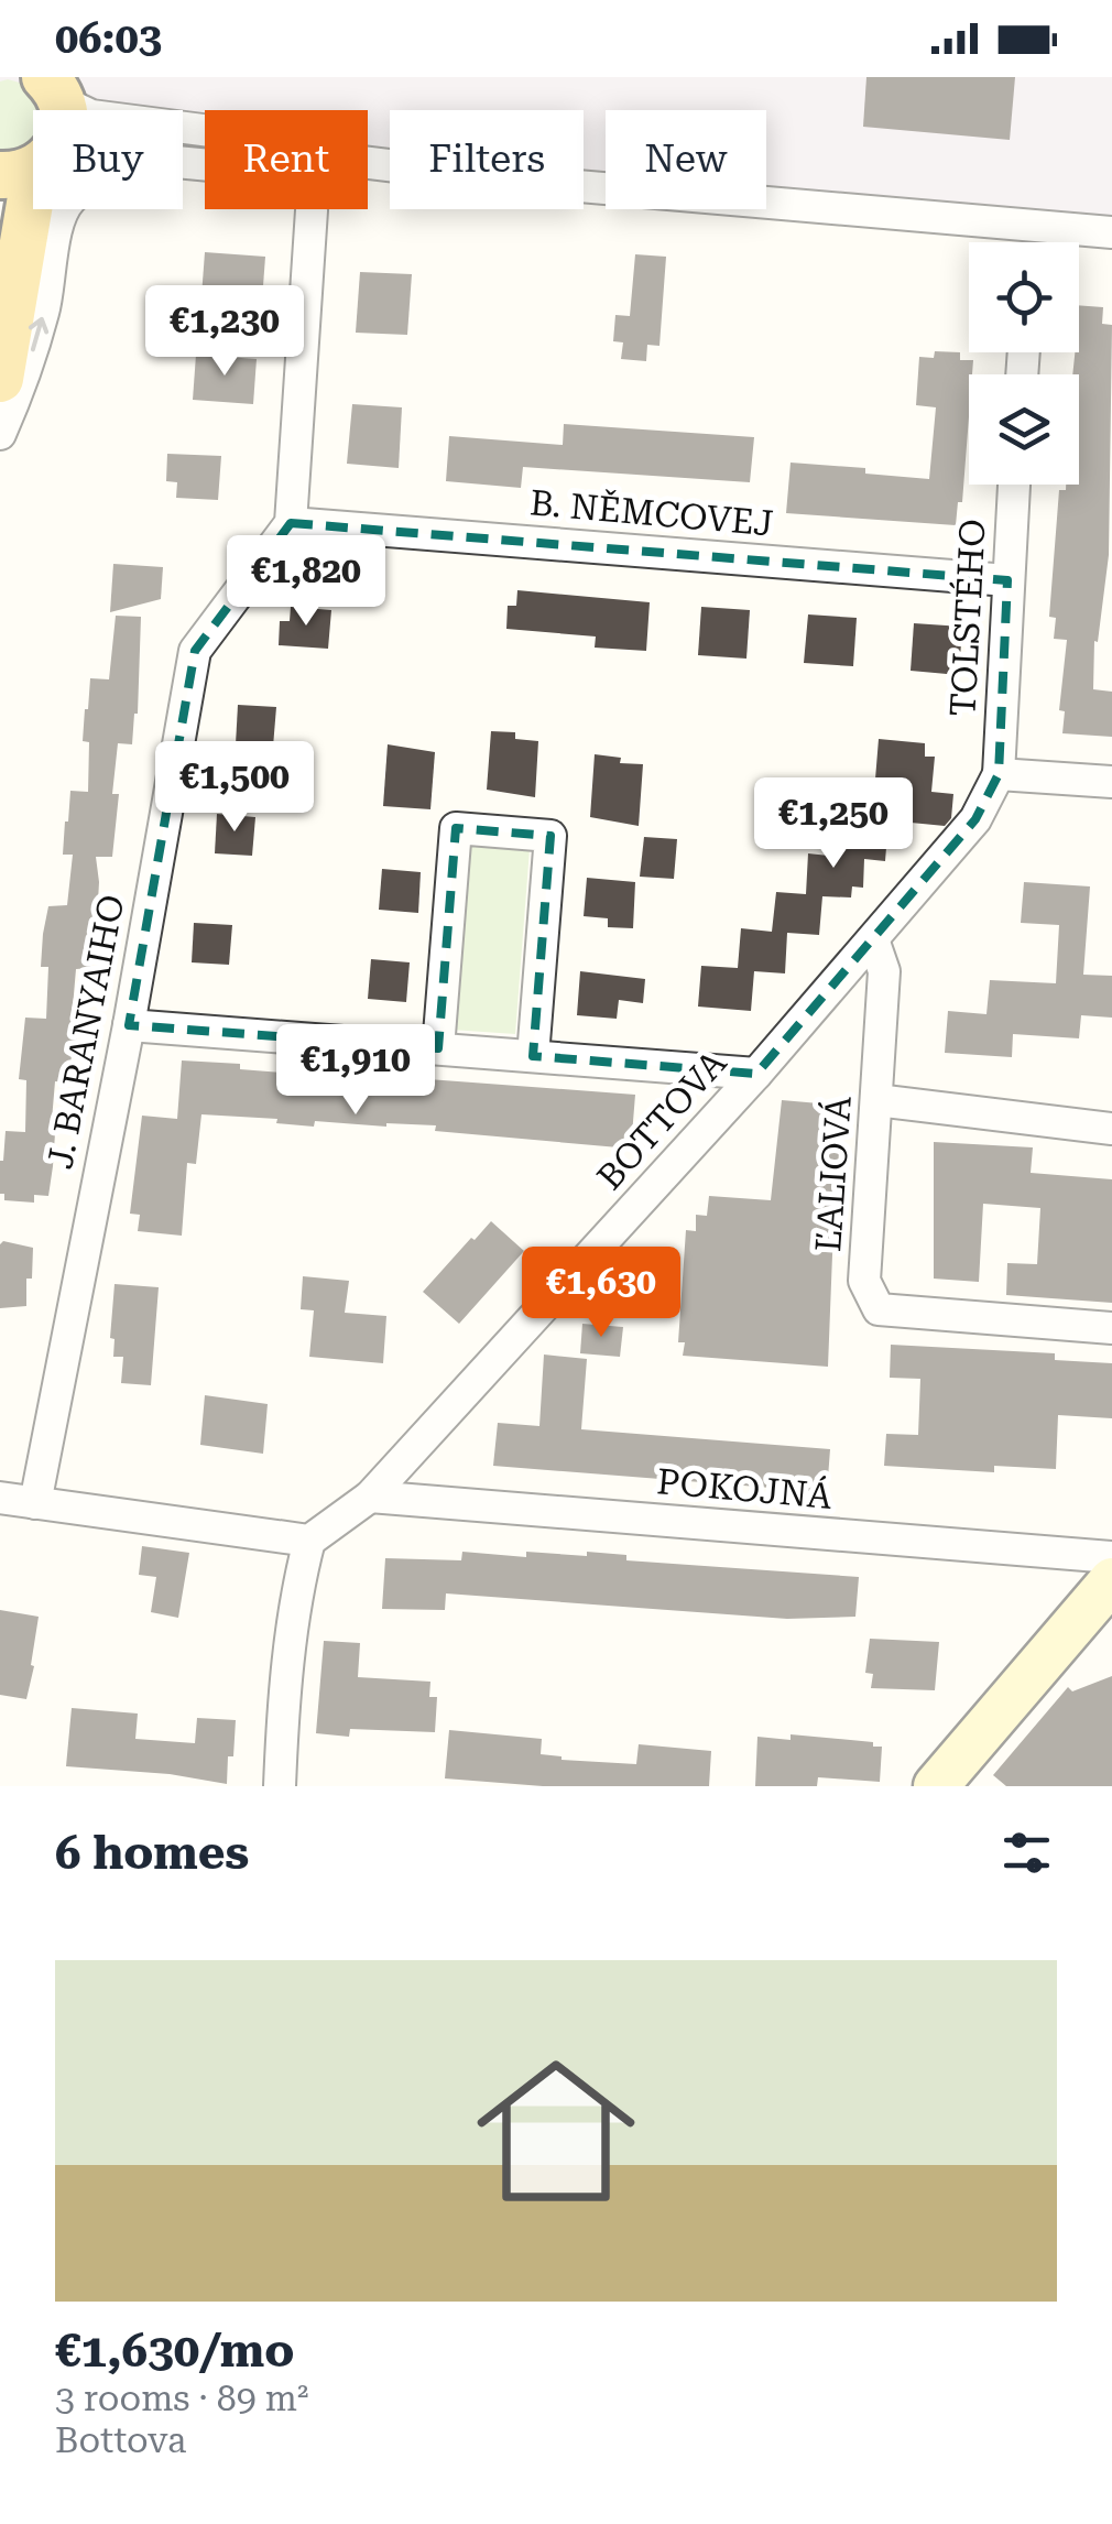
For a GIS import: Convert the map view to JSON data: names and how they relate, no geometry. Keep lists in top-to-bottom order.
{
  "streets": {
    "street": [
      "B. NĚMCOVEJ",
      "TOLSTÉHO",
      "J. BARANYAIHO",
      "BOTTOVA",
      "ĽALIOVÁ",
      "POKOJNÁ"
    ]
  },
  "crossings": [
    ["B. NĚMCOVEJ", "TOLSTÉHO"],
    ["B. NĚMCOVEJ", "J. BARANYAIHO"],
    ["TOLSTÉHO", "BOTTOVA"],
    ["BOTTOVA", "ĽALIOVÁ"],
    ["BOTTOVA", "POKOJNÁ"]
  ],
  "page": {
    "status": "06:03",
    "chip": [
      "Buy",
      "Rent",
      "Filters",
      "New"
    ],
    "price": [
      "€1,230",
      "€1,820",
      "€1,500",
      "€1,250",
      "€1,910",
      "€1,630"
    ],
    "heading": "6 homes",
    "list": [
      {
        "name": "€1,630/mo",
        "note": "3 rooms · 89 m² · Bottova"
      }
    ]
  }
}
